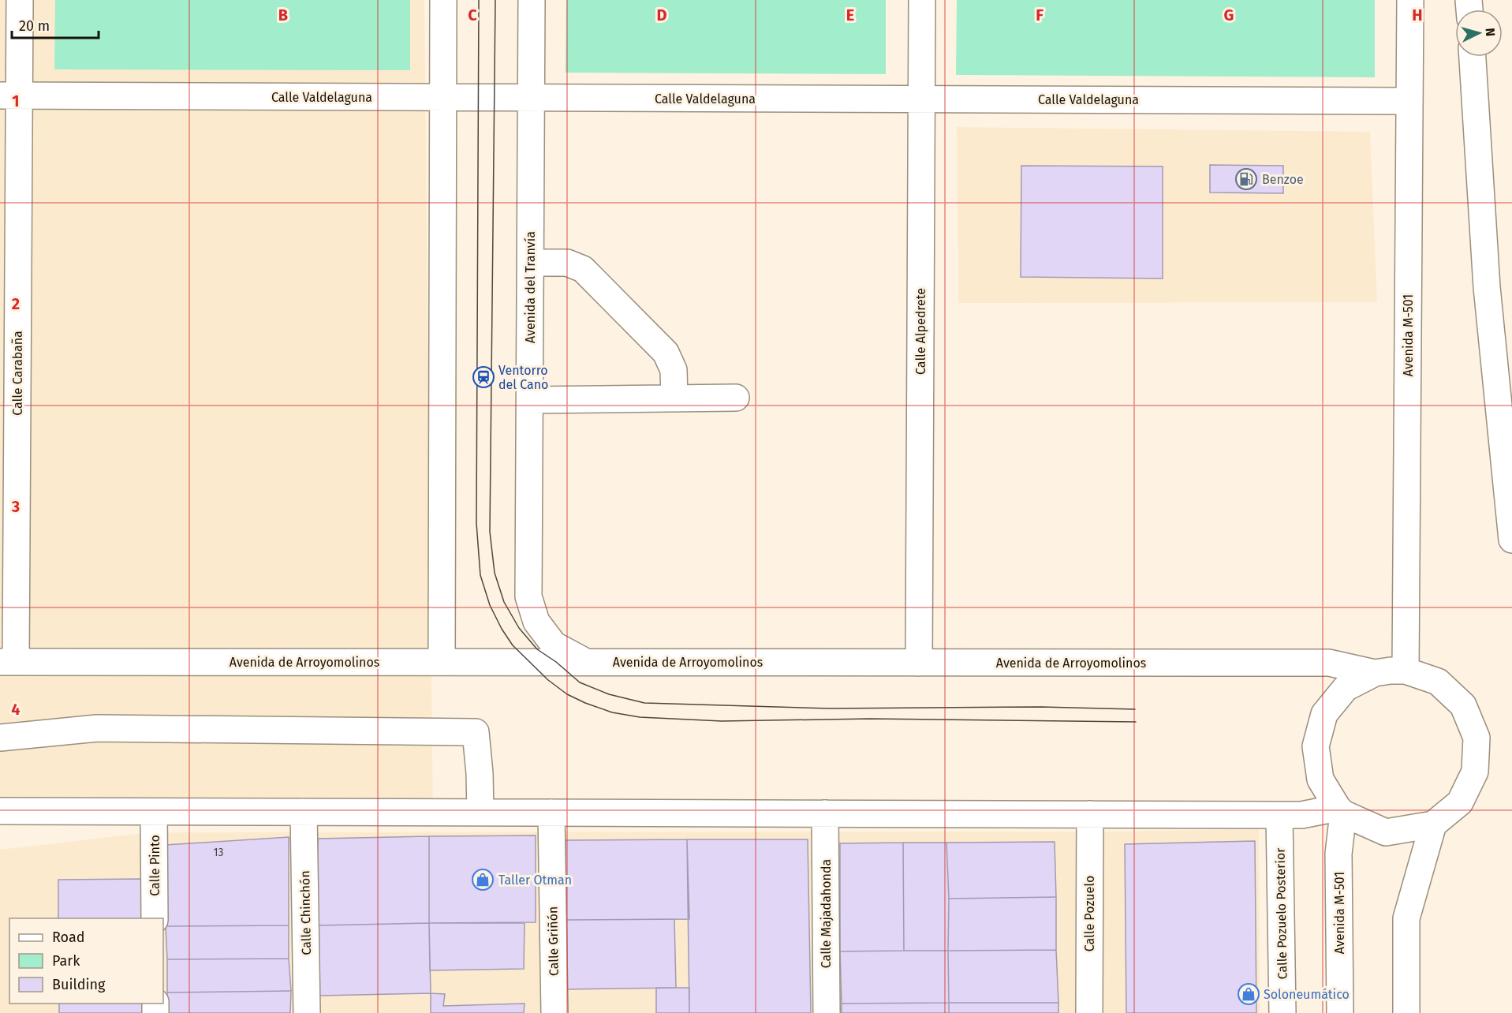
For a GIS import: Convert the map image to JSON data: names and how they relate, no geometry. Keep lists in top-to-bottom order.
{
  "streets": {
    "main road": [
      "Calle Valdelaguna",
      "Avenida del Tranvía",
      "Calle Alpedrete",
      "Avenida M-501",
      "Calle Carabaña",
      "Avenida de Arroyomolinos",
      "Calle Pinto",
      "Calle Chinchón",
      "Calle Majadahonda",
      "Calle Pozuelo",
      "Calle Pozuelo Posterior",
      "Calle Griñón"
    ]
  },
  "crossings": [
    ["Calle Valdelaguna", "Avenida del Tranvía"],
    ["Calle Valdelaguna", "Calle Alpedrete"],
    ["Calle Valdelaguna", "Avenida M-501"],
    ["Calle Valdelaguna", "Calle Carabaña"],
    ["Avenida del Tranvía", "Avenida de Arroyomolinos"],
    ["Calle Alpedrete", "Avenida de Arroyomolinos"],
    ["Avenida M-501", "Avenida de Arroyomolinos"],
    ["Calle Carabaña", "Avenida de Arroyomolinos"]
  ],
  "places": {
    "fuel station": ["Benzoe"],
    "station": ["Ventorro del Cano"],
    "shop": ["Taller Otman", "Soloneumático"]
  },
  "house_numbers": ["13"],
  "legend": ["Road", "Park", "Building"],
  "scale_bar": "20 m",
  "north": "right",
  "grid": {
    "columns": [
      "B",
      "C",
      "D",
      "E",
      "F",
      "G",
      "H"
    ],
    "rows": [
      "1",
      "2",
      "3",
      "4"
    ]
  }
}
